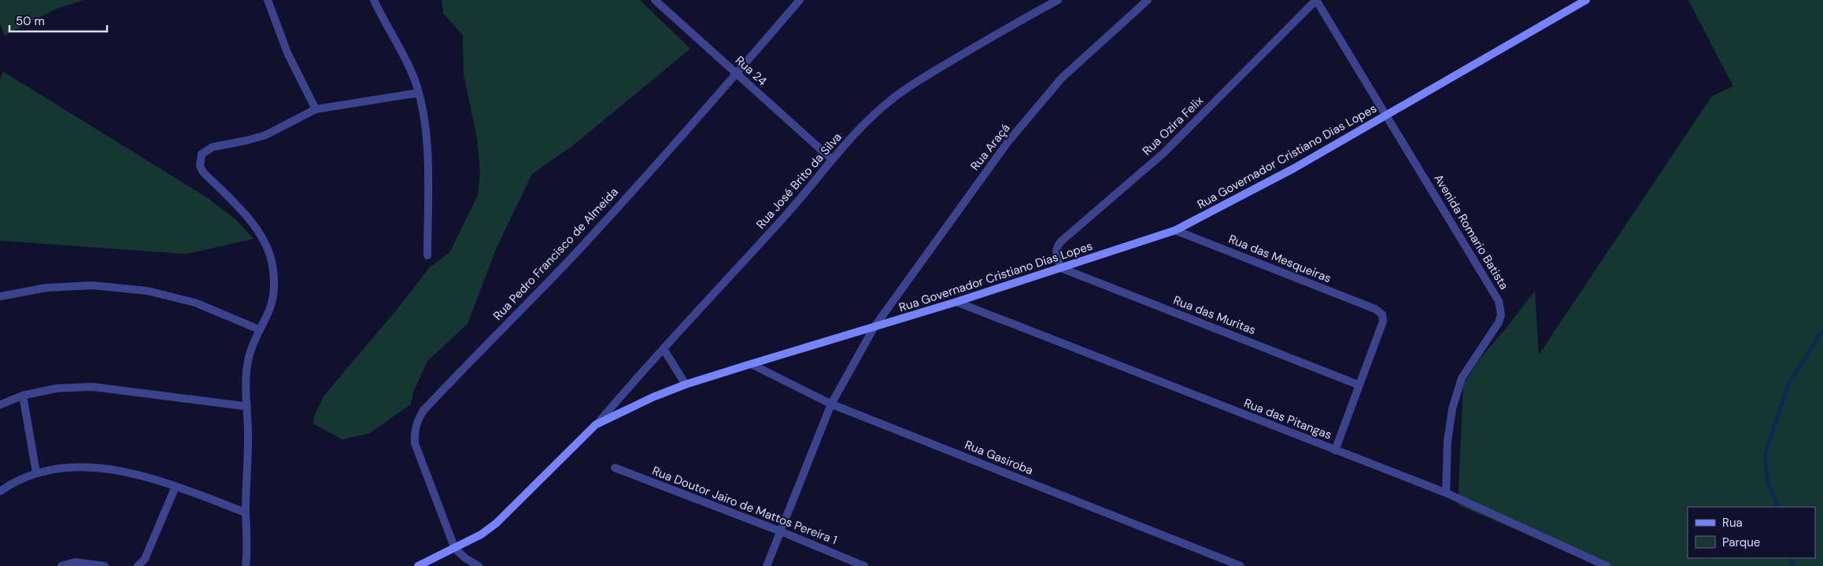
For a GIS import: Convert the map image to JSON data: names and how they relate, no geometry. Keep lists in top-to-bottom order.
{
  "streets": {
    "street": [
      "Rua 24",
      "Rua Ozira Felix",
      "Rua Araçá",
      "Rua Governador Cristiano Dias Lopes",
      "Rua José Brito da Silva",
      "Avenida Romario Batista",
      "Rua Pedro Francisco de Almeida",
      "Rua das Mesqueiras",
      "Rua das Muritas",
      "Rua das Pitangas",
      "Rua Gasiroba",
      "Rua Doutor Jairo de Mattos Pereira 1"
    ]
  },
  "crossings": [
    ["Rua 24", "Rua José Brito da Silva"],
    ["Rua 24", "Rua Pedro Francisco de Almeida"],
    ["Rua Ozira Felix", "Rua Governador Cristiano Dias Lopes"],
    ["Rua Ozira Felix", "Avenida Romario Batista"],
    ["Rua Ozira Felix", "Rua das Muritas"],
    ["Rua Araçá", "Rua Governador Cristiano Dias Lopes"],
    ["Rua Araçá", "Rua Gasiroba"],
    ["Rua Araçá", "Rua Doutor Jairo de Mattos Pereira 1"],
    ["Rua Governador Cristiano Dias Lopes", "Rua José Brito da Silva"],
    ["Rua Governador Cristiano Dias Lopes", "Avenida Romario Batista"],
    ["Rua Governador Cristiano Dias Lopes", "Rua Pedro Francisco de Almeida"],
    ["Rua Governador Cristiano Dias Lopes", "Rua das Mesqueiras"],
    ["Rua Governador Cristiano Dias Lopes", "Rua das Muritas"],
    ["Rua Governador Cristiano Dias Lopes", "Rua das Pitangas"],
    ["Rua Governador Cristiano Dias Lopes", "Rua Gasiroba"],
    ["Avenida Romario Batista", "Rua das Pitangas"],
    ["Rua das Mesqueiras", "Rua das Muritas"]
  ],
  "legend": ["Rua", "Parque"],
  "scale_bar": "50 m"
}
